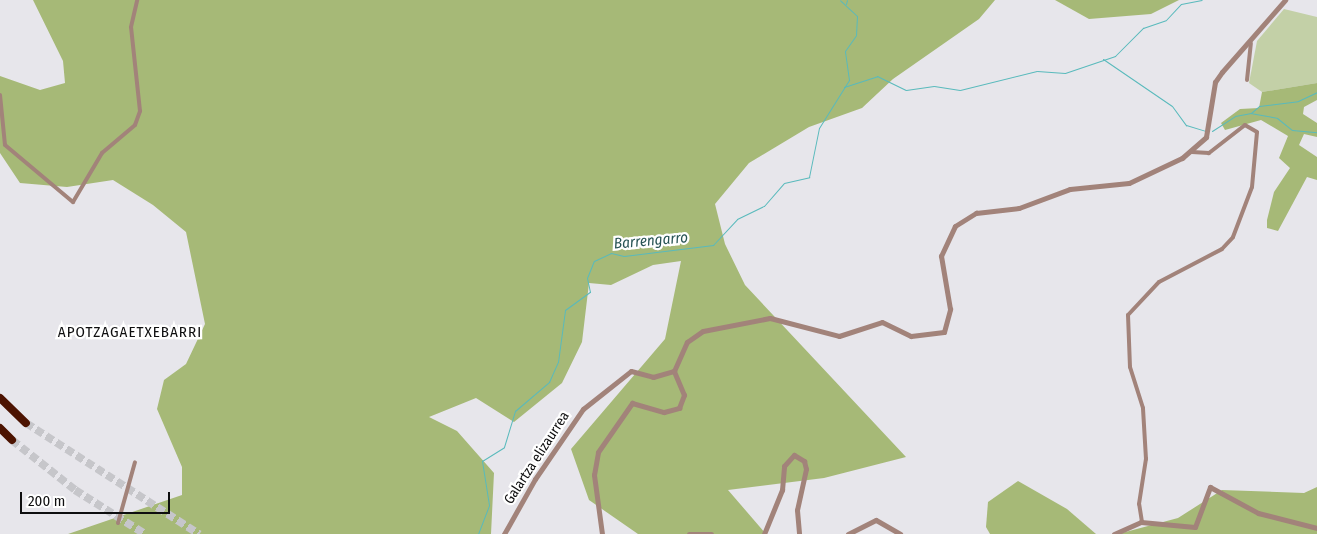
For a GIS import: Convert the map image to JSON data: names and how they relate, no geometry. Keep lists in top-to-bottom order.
{
  "streets": {
    "street": ["Galartza elizaurrea"]
  },
  "districts": ["APOTZAGAETXEBARRI"],
  "water": ["Barrengarro"],
  "scale_bar": "200 m"
}
